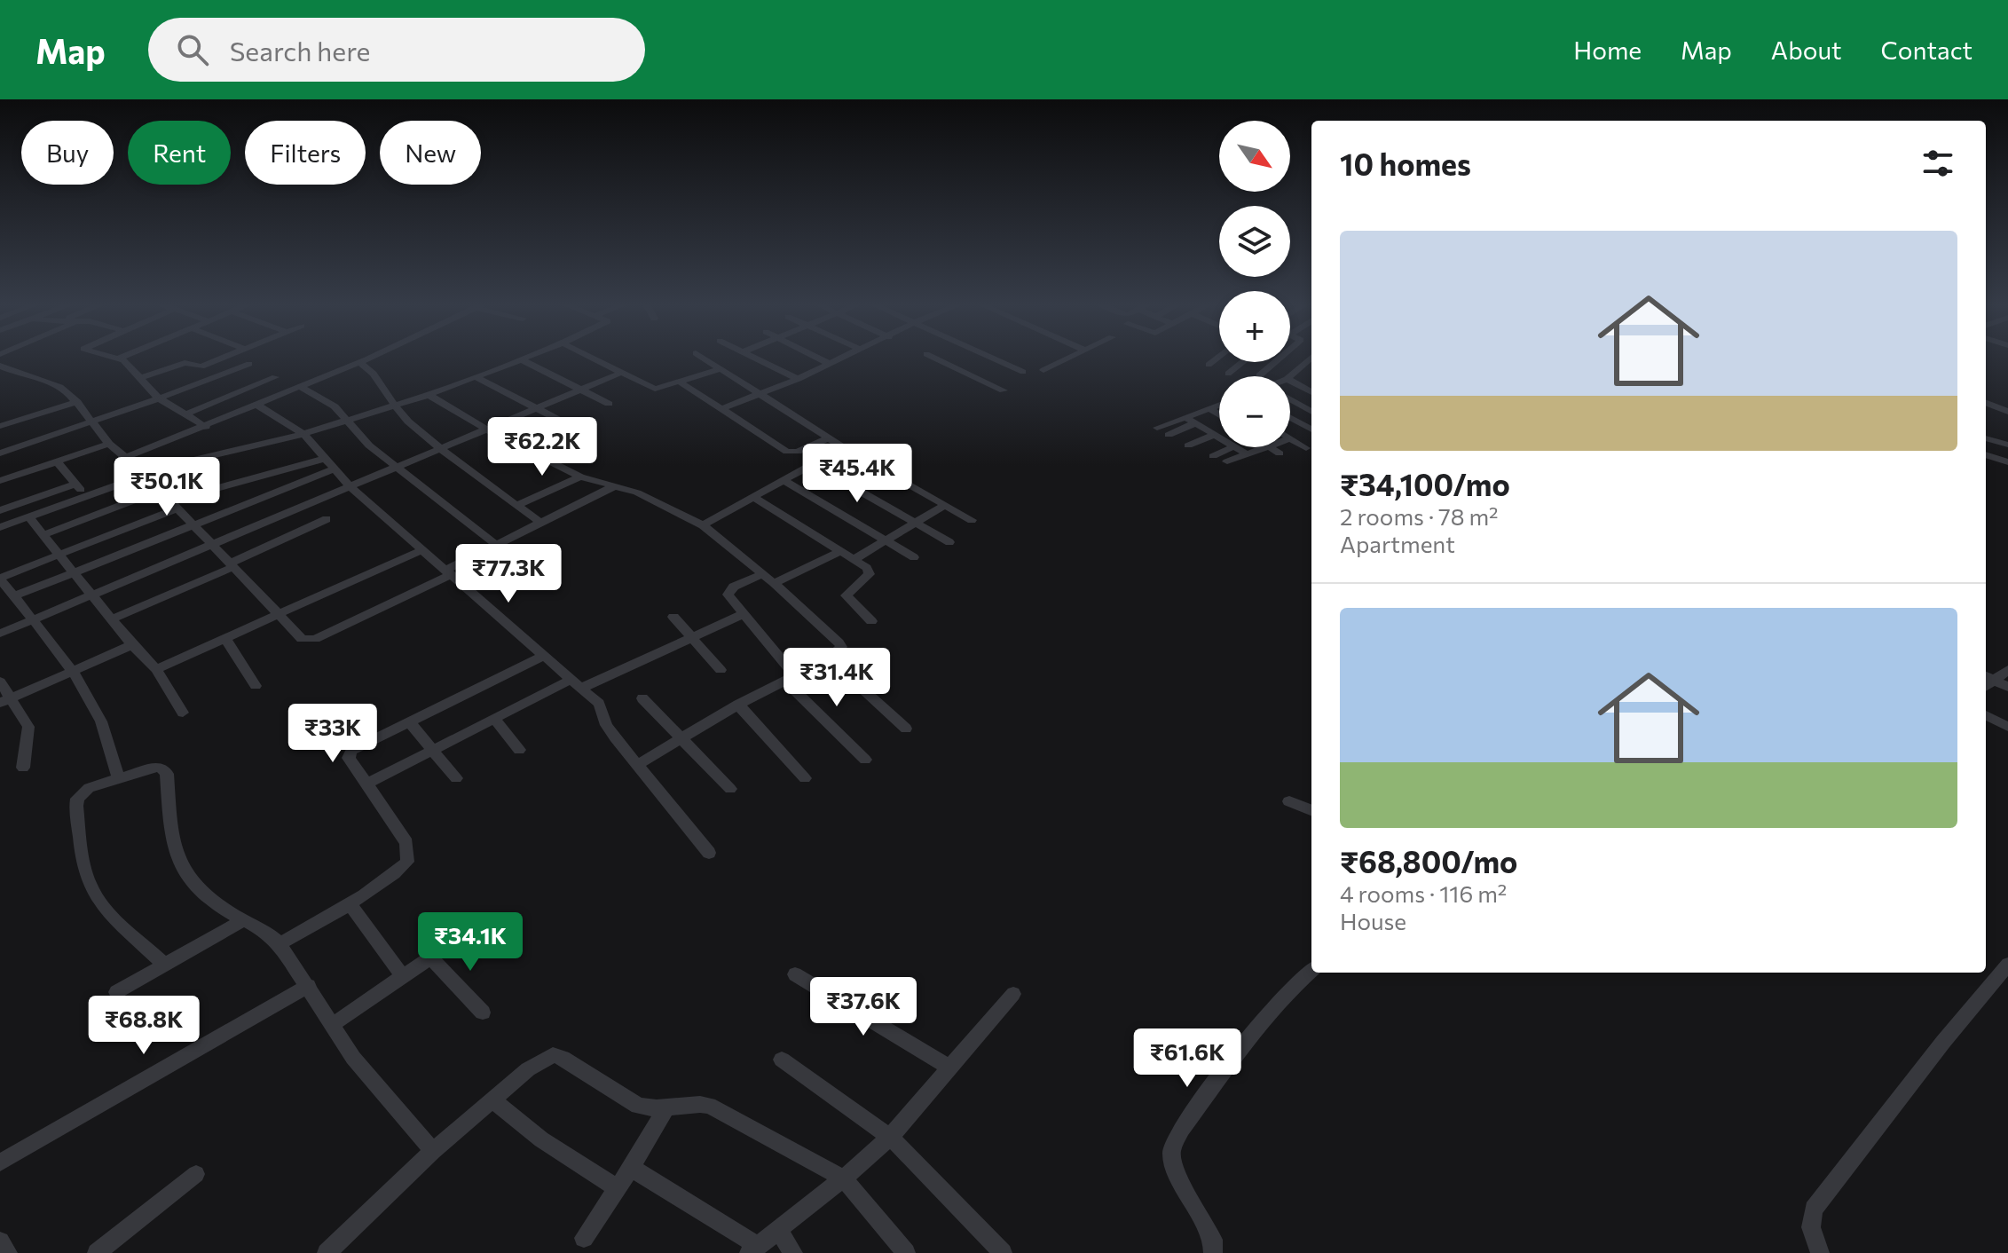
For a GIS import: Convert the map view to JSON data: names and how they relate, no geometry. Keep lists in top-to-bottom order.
{
  "north": "bottom right",
  "page": {
    "header": "Map",
    "search": "Search here",
    "nav": [
      "Home",
      "Map",
      "About",
      "Contact"
    ],
    "map_buttons": ["+", "−"],
    "chip": [
      "Buy",
      "Rent",
      "Filters",
      "New"
    ],
    "heading": "10 homes",
    "list": [
      {
        "name": "₹34,100/mo",
        "note": "2 rooms · 78 m² · Apartment"
      },
      {
        "name": "₹68,800/mo",
        "note": "4 rooms · 116 m² · House"
      }
    ],
    "price": [
      "₹62.2K",
      "₹45.4K",
      "₹50.1K",
      "₹77.3K",
      "₹31.4K",
      "₹33K",
      "₹34.1K",
      "₹37.6K",
      "₹68.8K",
      "₹61.6K"
    ]
  }
}
